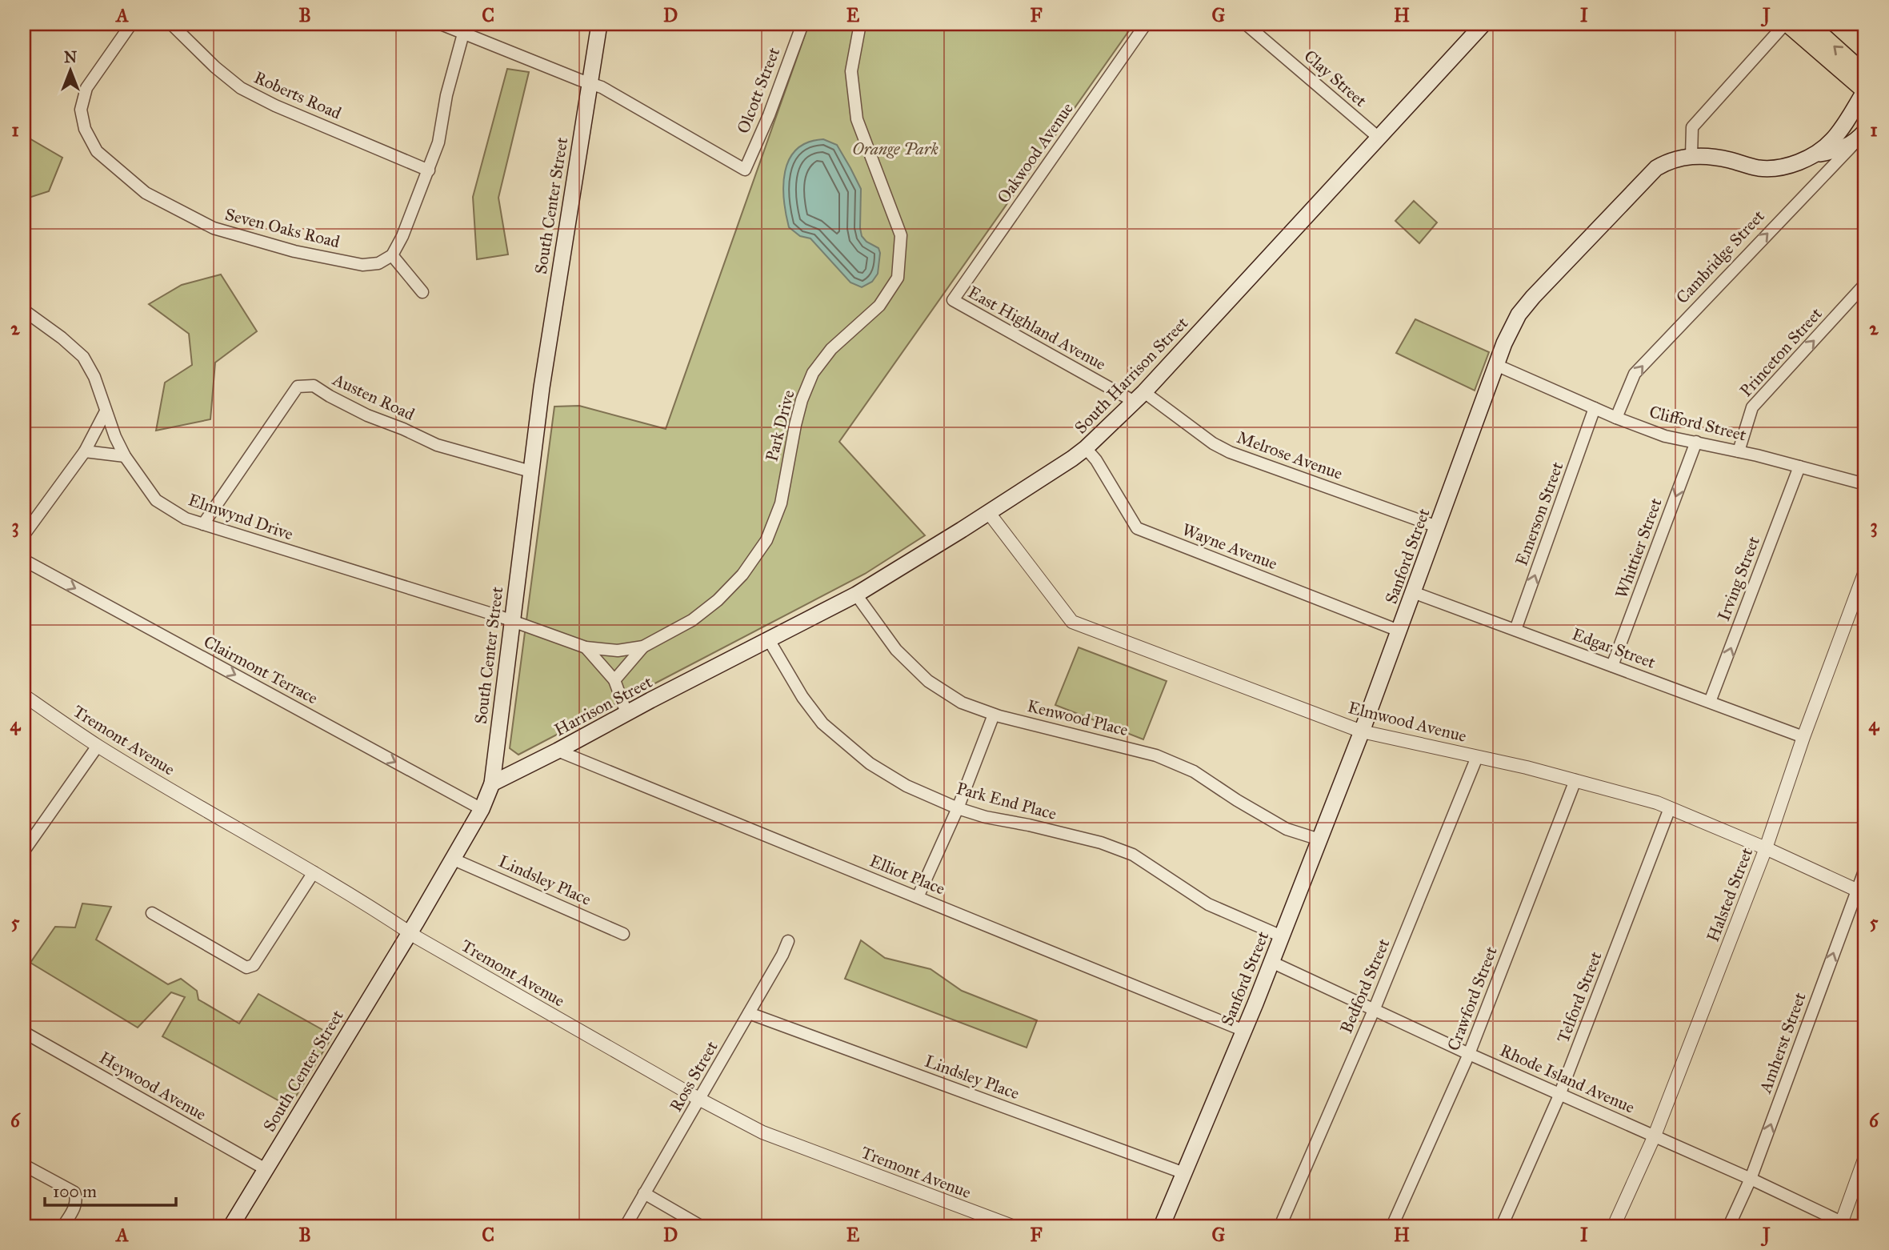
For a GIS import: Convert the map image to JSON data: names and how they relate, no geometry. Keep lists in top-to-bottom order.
{
  "streets": {
    "main road": [
      "South Center Street",
      "South Harrison Street",
      "Sanford Street",
      "Harrison Street"
    ],
    "street": [
      "Clay Street",
      "Olcott Street",
      "Roberts Road",
      "Oakwood Avenue",
      "Seven Oaks Road",
      "Cambridge Street",
      "East Highland Avenue",
      "Princeton Street",
      "Austen Road",
      "Clifford Street",
      "Park Drive",
      "Melrose Avenue",
      "Emerson Street",
      "Elmwynd Drive",
      "Wayne Avenue",
      "Whittier Street",
      "Irving Street",
      "Edgar Street",
      "Clairmont Terrace",
      "Kenwood Place",
      "Elmwood Avenue",
      "Tremont Avenue",
      "Park End Place",
      "Elliot Place",
      "Lindsley Place",
      "Halsted Street",
      "Bedford Street",
      "Telford Street",
      "Crawford Street",
      "Amherst Street",
      "Ross Street",
      "Rhode Island Avenue",
      "Heywood Avenue"
    ]
  },
  "crossings": [
    ["Clay Street", "South Harrison Street"],
    ["Olcott Street", "South Center Street"],
    ["Oakwood Avenue", "East Highland Avenue"],
    ["South Center Street", "Austen Road"],
    ["South Center Street", "Park Drive"],
    ["South Center Street", "Elmwynd Drive"],
    ["South Center Street", "Clairmont Terrace"],
    ["South Center Street", "Harrison Street"],
    ["South Center Street", "Tremont Avenue"],
    ["South Center Street", "Lindsley Place"],
    ["South Center Street", "Heywood Avenue"],
    ["Cambridge Street", "Clifford Street"],
    ["East Highland Avenue", "South Harrison Street"],
    ["East Highland Avenue", "Melrose Avenue"],
    ["Princeton Street", "Clifford Street"],
    ["South Harrison Street", "Melrose Avenue"],
    ["South Harrison Street", "Wayne Avenue"],
    ["South Harrison Street", "Harrison Street"],
    ["South Harrison Street", "Kenwood Place"],
    ["South Harrison Street", "Elmwood Avenue"],
    ["South Harrison Street", "Park End Place"],
    ["Austen Road", "Elmwynd Drive"],
    ["Clifford Street", "Emerson Street"],
    ["Clifford Street", "Whittier Street"],
    ["Clifford Street", "Sanford Street"],
    ["Clifford Street", "Irving Street"],
    ["Park Drive", "Elmwynd Drive"],
    ["Melrose Avenue", "Sanford Street"],
    ["Emerson Street", "Edgar Street"],
    ["Wayne Avenue", "Sanford Street"],
    ["Whittier Street", "Edgar Street"],
    ["Sanford Street", "Edgar Street"],
    ["Sanford Street", "Kenwood Place"],
    ["Sanford Street", "Elmwood Avenue"],
    ["Sanford Street", "Park End Place"],
    ["Sanford Street", "Elliot Place"],
    ["Sanford Street", "Lindsley Place"],
    ["Sanford Street", "Rhode Island Avenue"],
    ["Irving Street", "Edgar Street"],
    ["Edgar Street", "Halsted Street"],
    ["Harrison Street", "Elliot Place"],
    ["Elmwood Avenue", "Halsted Street"],
    ["Elmwood Avenue", "Bedford Street"],
    ["Elmwood Avenue", "Telford Street"],
    ["Elmwood Avenue", "Crawford Street"],
    ["Elmwood Avenue", "Amherst Street"],
    ["Tremont Avenue", "Ross Street"],
    ["Lindsley Place", "Ross Street"],
    ["Halsted Street", "Rhode Island Avenue"],
    ["Bedford Street", "Rhode Island Avenue"],
    ["Telford Street", "Rhode Island Avenue"],
    ["Crawford Street", "Rhode Island Avenue"],
    ["Amherst Street", "Rhode Island Avenue"]
  ],
  "one_way": [
    "Cambridge Street",
    "Princeton Street",
    "Emerson Street",
    "Whittier Street",
    "Irving Street",
    "Clairmont Terrace",
    "Amherst Street"
  ],
  "parks": ["Orange Park"],
  "scale_bar": "100 m",
  "north": "top",
  "grid": {
    "columns": [
      "A",
      "B",
      "C",
      "D",
      "E",
      "F",
      "G",
      "H",
      "I",
      "J"
    ],
    "rows": [
      "1",
      "2",
      "3",
      "4",
      "5",
      "6"
    ]
  }
}
